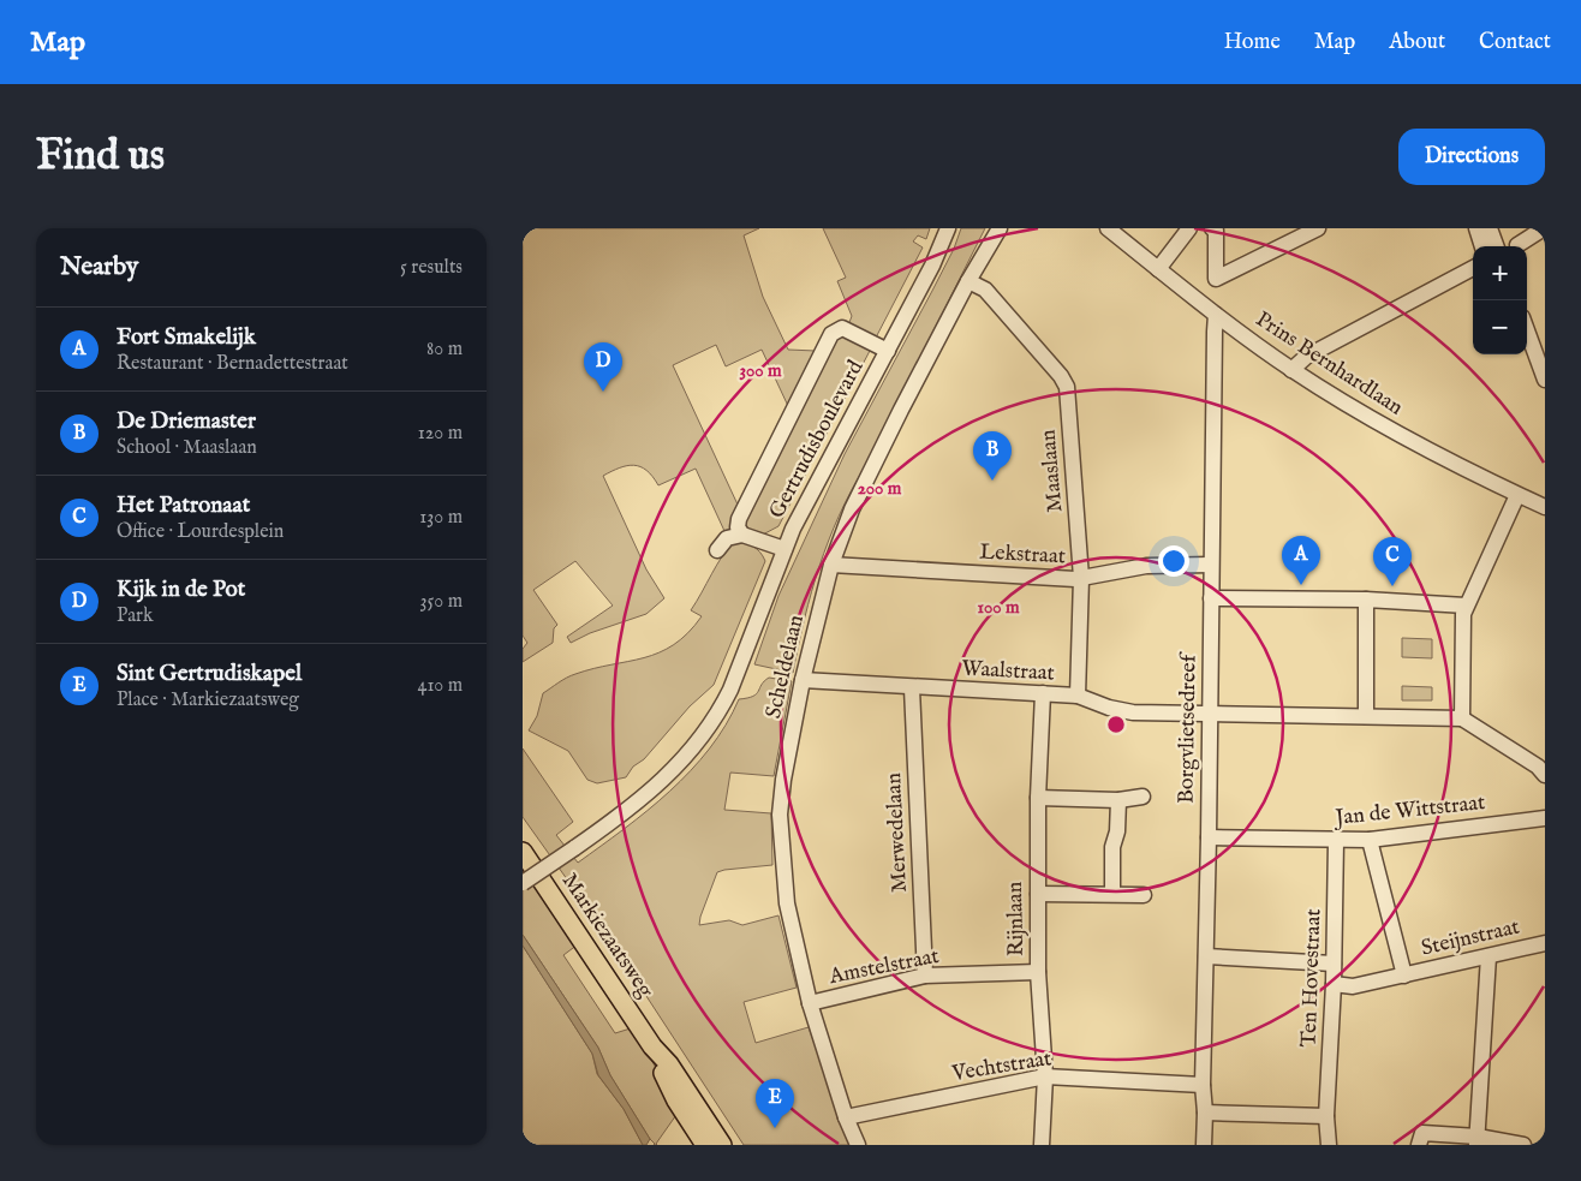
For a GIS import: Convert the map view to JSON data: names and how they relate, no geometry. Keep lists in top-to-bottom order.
{
  "streets": {
    "main road": ["Markiezaatsweg"],
    "street": [
      "Prins Bernhardlaan",
      "Gertrudisboulevard",
      "Maaslaan",
      "Lekstraat",
      "Scheldelaan",
      "Waalstraat",
      "Borgvlietsedreef",
      "Jan de Wittstraat",
      "Merwedelaan",
      "Rijnlaan",
      "Steijnstraat",
      "Amstelstraat",
      "Ten Hovestraat",
      "Vechtstraat"
    ]
  },
  "crossings": [
    ["Prins Bernhardlaan", "Borgvlietsedreef"],
    ["Maaslaan", "Lekstraat"],
    ["Maaslaan", "Scheldelaan"],
    ["Maaslaan", "Waalstraat"],
    ["Lekstraat", "Scheldelaan"],
    ["Lekstraat", "Borgvlietsedreef"],
    ["Scheldelaan", "Waalstraat"],
    ["Scheldelaan", "Amstelstraat"],
    ["Scheldelaan", "Vechtstraat"],
    ["Waalstraat", "Borgvlietsedreef"],
    ["Waalstraat", "Merwedelaan"],
    ["Waalstraat", "Rijnlaan"],
    ["Borgvlietsedreef", "Jan de Wittstraat"],
    ["Borgvlietsedreef", "Vechtstraat"],
    ["Jan de Wittstraat", "Ten Hovestraat"],
    ["Merwedelaan", "Amstelstraat"],
    ["Rijnlaan", "Amstelstraat"],
    ["Rijnlaan", "Vechtstraat"],
    ["Steijnstraat", "Ten Hovestraat"]
  ],
  "page": {
    "header": "Map",
    "nav": [
      "Home",
      "Map",
      "About",
      "Contact"
    ],
    "buttons": "Directions",
    "title": "Find us",
    "heading": ["Nearby", "5 results"],
    "map_buttons": ["+", "−"],
    "list": [
      {
        "mark": "A",
        "name": "Fort Smakelijk",
        "note": "Restaurant · Bernadettestraat",
        "value": "80 m"
      },
      {
        "mark": "B",
        "name": "De Driemaster",
        "note": "School · Maaslaan",
        "value": "120 m"
      },
      {
        "mark": "C",
        "name": "Het Patronaat",
        "note": "Office · Lourdesplein",
        "value": "130 m"
      },
      {
        "mark": "D",
        "name": "Kijk in de Pot",
        "note": "Park",
        "value": "350 m"
      },
      {
        "mark": "E",
        "name": "Sint Gertrudiskapel",
        "note": "Place · Markiezaatsweg",
        "value": "410 m"
      }
    ],
    "pins": [
      "D",
      "B",
      "A",
      "C",
      "E"
    ]
  },
  "rings": ["300 m", "200 m", "100 m"]
}
